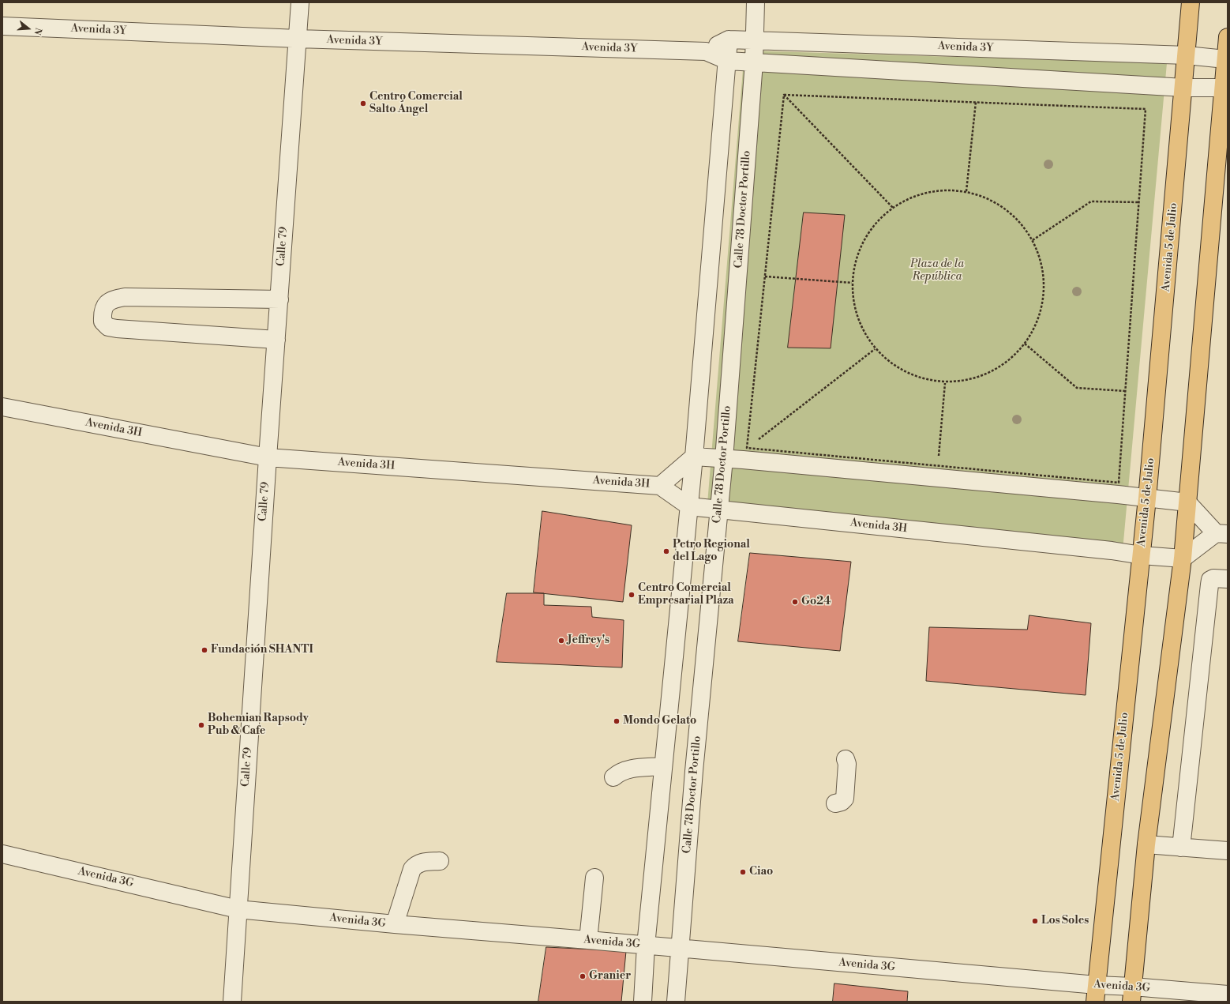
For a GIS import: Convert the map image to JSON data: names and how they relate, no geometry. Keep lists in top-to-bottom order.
{
  "streets": {
    "main road": ["Avenida 5 de Julio"],
    "street": [
      "Avenida 3Y",
      "Calle 78 Doctor Portillo",
      "Calle 79",
      "Avenida 3H",
      "Avenida 3G"
    ]
  },
  "crossings": [
    ["Avenida 3Y", "Calle 78 Doctor Portillo"],
    ["Avenida 3Y", "Calle 79"],
    ["Avenida 3Y", "Avenida 5 de Julio"],
    ["Calle 78 Doctor Portillo", "Avenida 3H"],
    ["Calle 78 Doctor Portillo", "Avenida 3G"],
    ["Calle 79", "Avenida 3H"],
    ["Calle 79", "Avenida 3G"],
    ["Avenida 5 de Julio", "Avenida 3H"],
    ["Avenida 5 de Julio", "Avenida 3G"]
  ],
  "parks": ["Plaza de la República"],
  "places": [
    "Centro Comercial Salto Ángel",
    "Petro Regional del Lago",
    "Centro Comercial Empresarial Plaza",
    "Go24",
    "Jeffrey's",
    "Fundación SHANTI",
    "Mondo Gelato",
    "Bohemian Rapsody Pub & Cafe",
    "Ciao",
    "Los Soles",
    "Granier"
  ],
  "north": "right"
}
